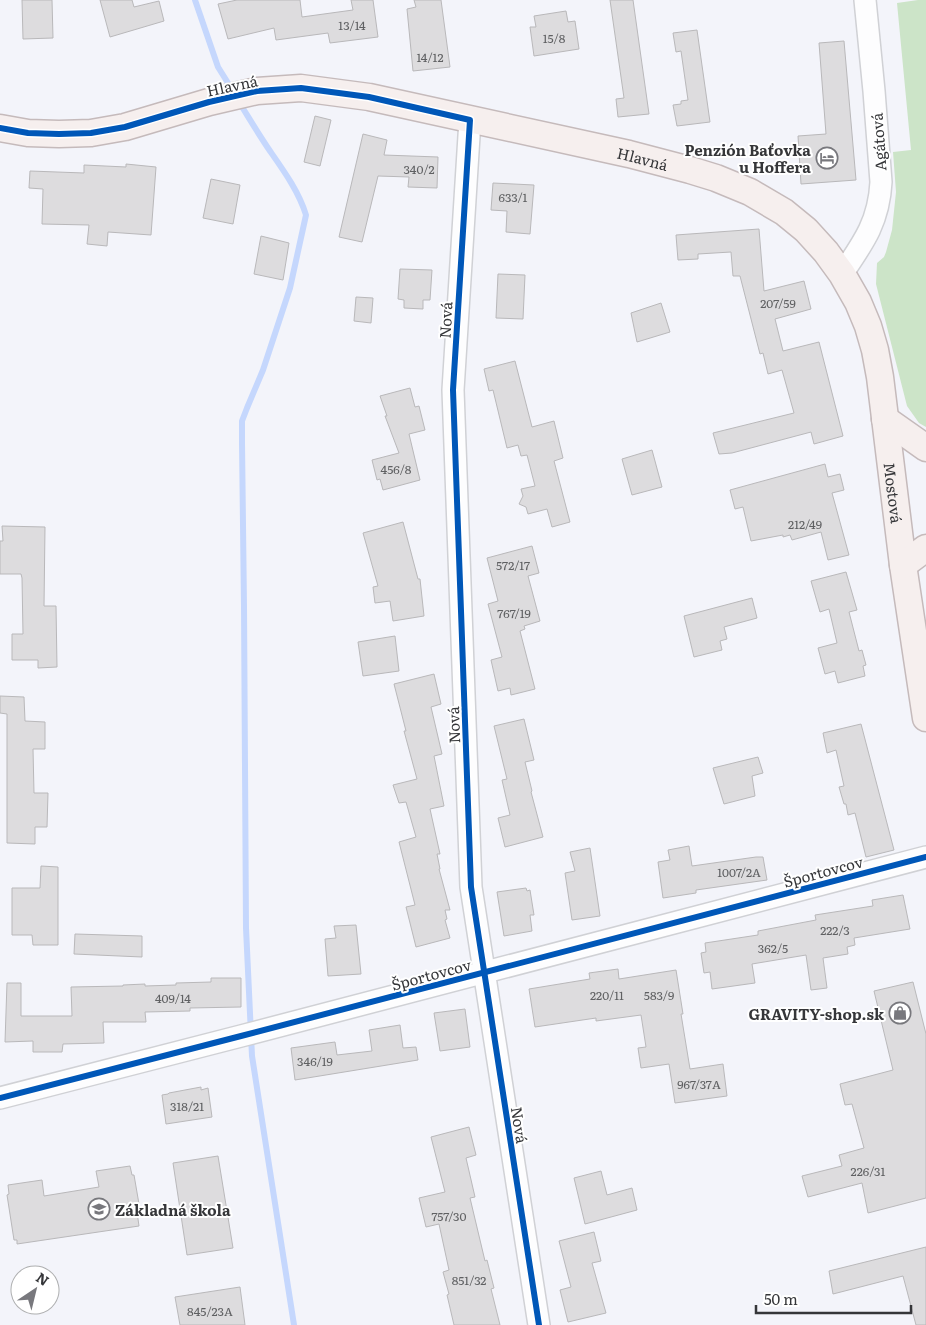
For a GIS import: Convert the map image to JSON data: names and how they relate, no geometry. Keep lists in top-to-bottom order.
{
  "streets": {
    "main road": ["Hlavná", "Mostová"],
    "street": ["Agátová", "Nová", "Športovcov"]
  },
  "crossings": [
    ["Hlavná", "Agátová"],
    ["Hlavná", "Nová"],
    ["Hlavná", "Mostová"],
    ["Agátová", "Mostová"],
    ["Nová", "Športovcov"]
  ],
  "places": {
    "hotel": ["Penzión Baťovka u Hoffera"],
    "shop": ["GRAVITY-shop.sk"],
    "school or university": ["Základná škola"]
  },
  "house_numbers": [
    "13/14",
    "15/8",
    "14/12",
    "340/2",
    "633/1",
    "207/59",
    "456/8",
    "212/49",
    "572/17",
    "767/19",
    "1007/2A",
    "222/3",
    "362/5",
    "220/11",
    "583/9",
    "409/14",
    "346/19",
    "967/37A",
    "318/21",
    "226/31",
    "757/30",
    "851/32",
    "845/23A"
  ],
  "scale_bar": "50 m",
  "north": "top right"
}
